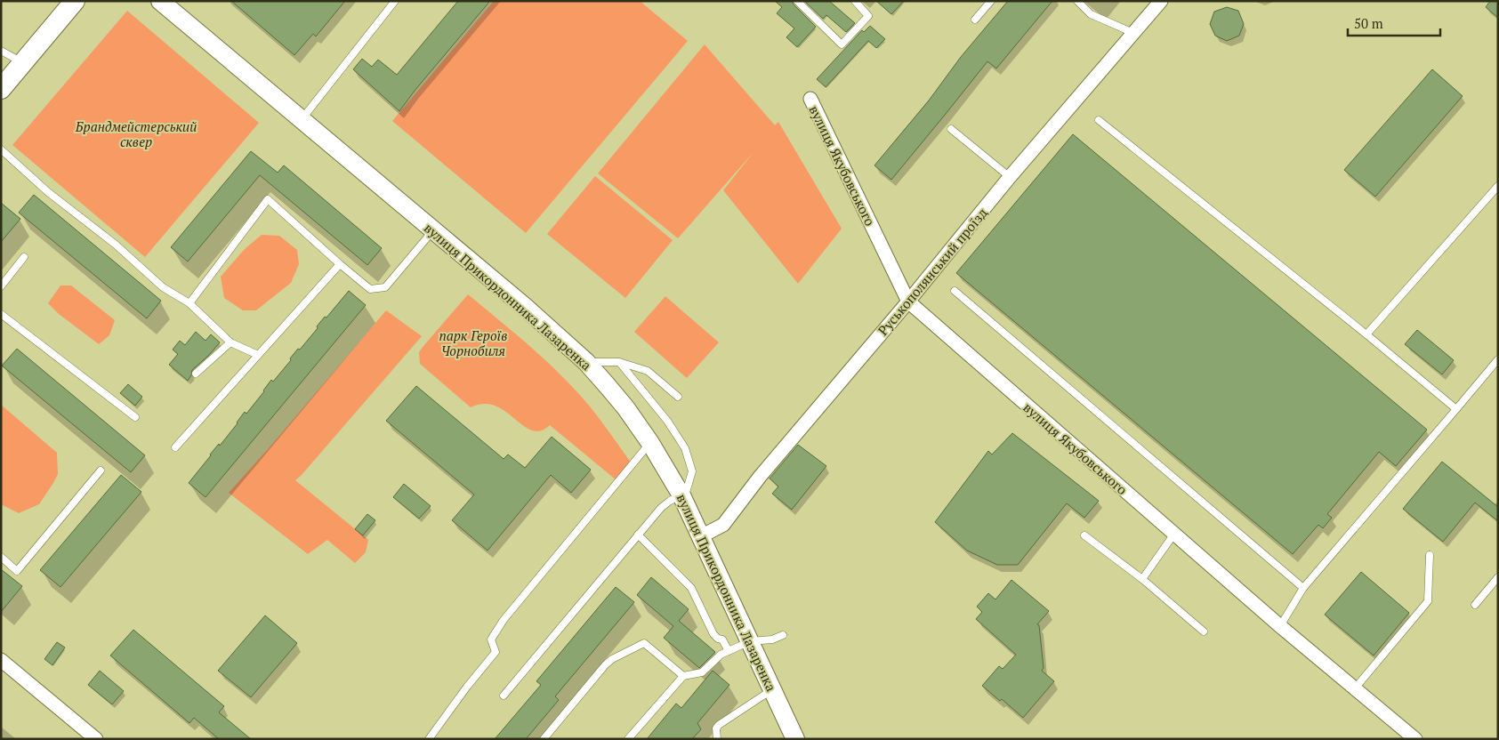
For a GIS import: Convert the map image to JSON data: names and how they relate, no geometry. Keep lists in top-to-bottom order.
{
  "streets": {
    "street": ["вулиця Якубовського", "Руськополянський проїзд", "вулиця Прикордонника Лазаренка"]
  },
  "crossings": [
    ["вулиця Якубовського", "Руськополянський проїзд"],
    ["Руськополянський проїзд", "вулиця Прикордонника Лазаренка"]
  ],
  "parks": ["Брандмейстерський сквер", "парк Героїв Чорнобиля"],
  "scale_bar": "50 m"
}
